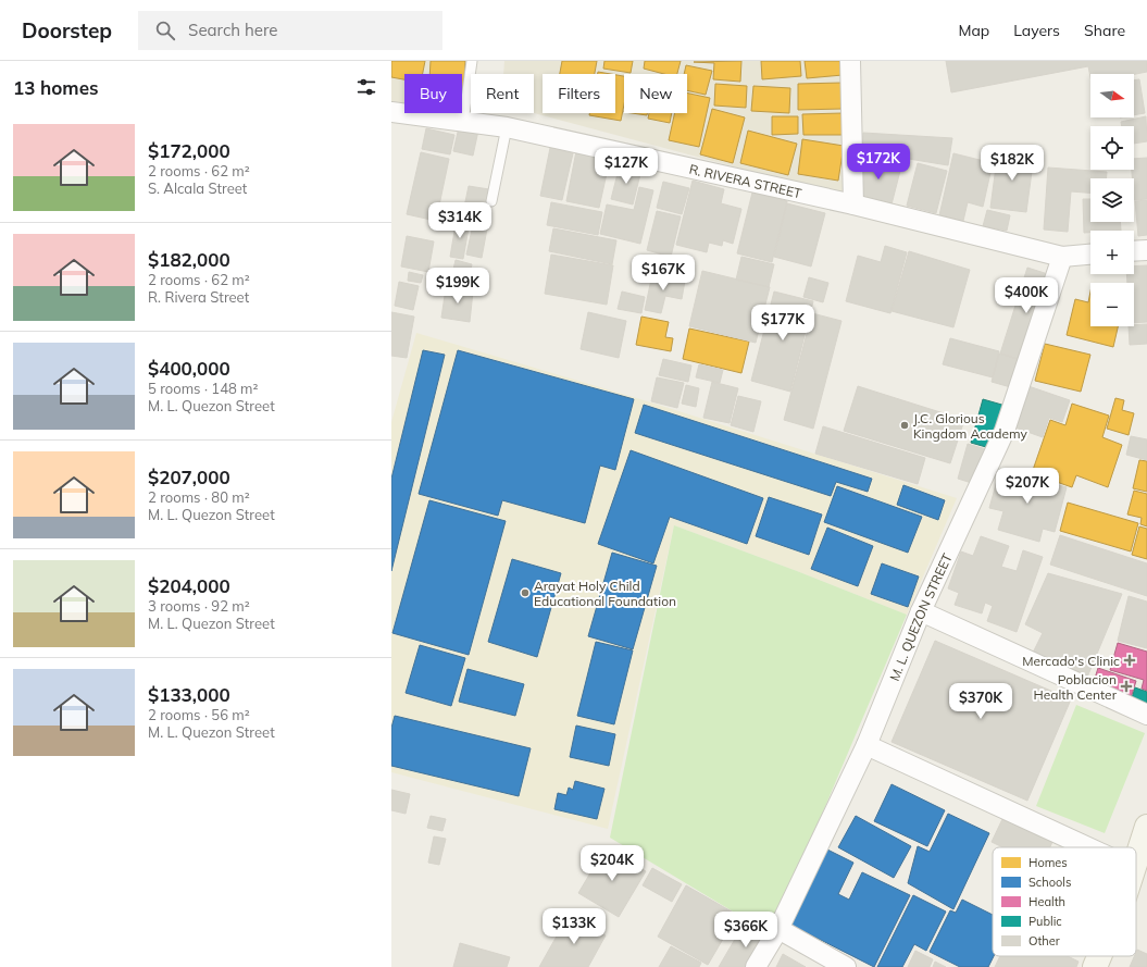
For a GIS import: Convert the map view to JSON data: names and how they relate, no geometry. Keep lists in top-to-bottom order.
{
  "streets": {
    "street": ["R. RIVERA STREET", "M. L. QUEZON STREET"]
  },
  "crossings": [
    ["R. RIVERA STREET", "M. L. QUEZON STREET"]
  ],
  "places": {
    "other": ["J.C. Glorious Kingdom Academy", "Arayat Holy Child Educational Foundation"],
    "health": ["Mercado's Clinic", "Poblacion Health Center"]
  },
  "legend": [
    "Homes",
    "Schools",
    "Health",
    "Public",
    "Other"
  ],
  "north": "right",
  "page": {
    "header": "Doorstep",
    "search": "Search here",
    "nav": ["Map", "Layers", "Share"],
    "heading": "13 homes",
    "map_buttons": ["+", "−"],
    "chip": [
      "Buy",
      "Rent",
      "Filters",
      "New"
    ],
    "list": [
      {
        "name": "$172,000",
        "note": "2 rooms · 62 m² · S. Alcala Street"
      },
      {
        "name": "$182,000",
        "note": "2 rooms · 62 m² · R. Rivera Street"
      },
      {
        "name": "$400,000",
        "note": "5 rooms · 148 m² · M. L. Quezon Street"
      },
      {
        "name": "$207,000",
        "note": "2 rooms · 80 m² · M. L. Quezon Street"
      },
      {
        "name": "$204,000",
        "note": "3 rooms · 92 m² · M. L. Quezon Street"
      },
      {
        "name": "$133,000",
        "note": "2 rooms · 56 m² · M. L. Quezon Street"
      }
    ],
    "price": [
      "$172K",
      "$182K",
      "$127K",
      "$314K",
      "$167K",
      "$199K",
      "$400K",
      "$177K",
      "$207K",
      "$370K",
      "$204K",
      "$133K",
      "$366K"
    ]
  }
}
